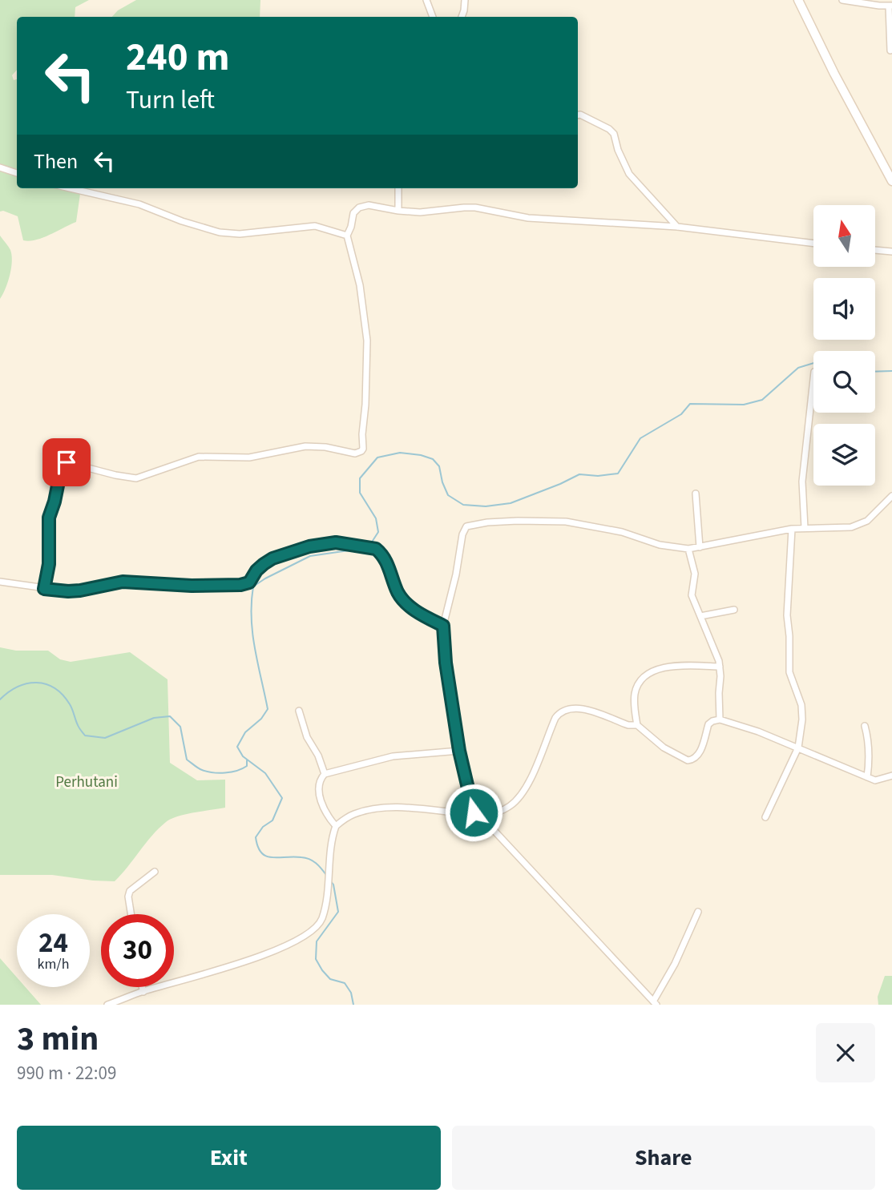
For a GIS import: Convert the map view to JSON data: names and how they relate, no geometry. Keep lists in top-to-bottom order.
{
  "parks": ["Perhutani"],
  "north": "top",
  "page": {
    "turn": ["240 m", "Turn left"],
    "then": "Then",
    "speed": "24 km/h",
    "limit": "30",
    "heading": ["3 min", "990 m · 22:09"],
    "buttons": ["Exit", "Share"]
  }
}
